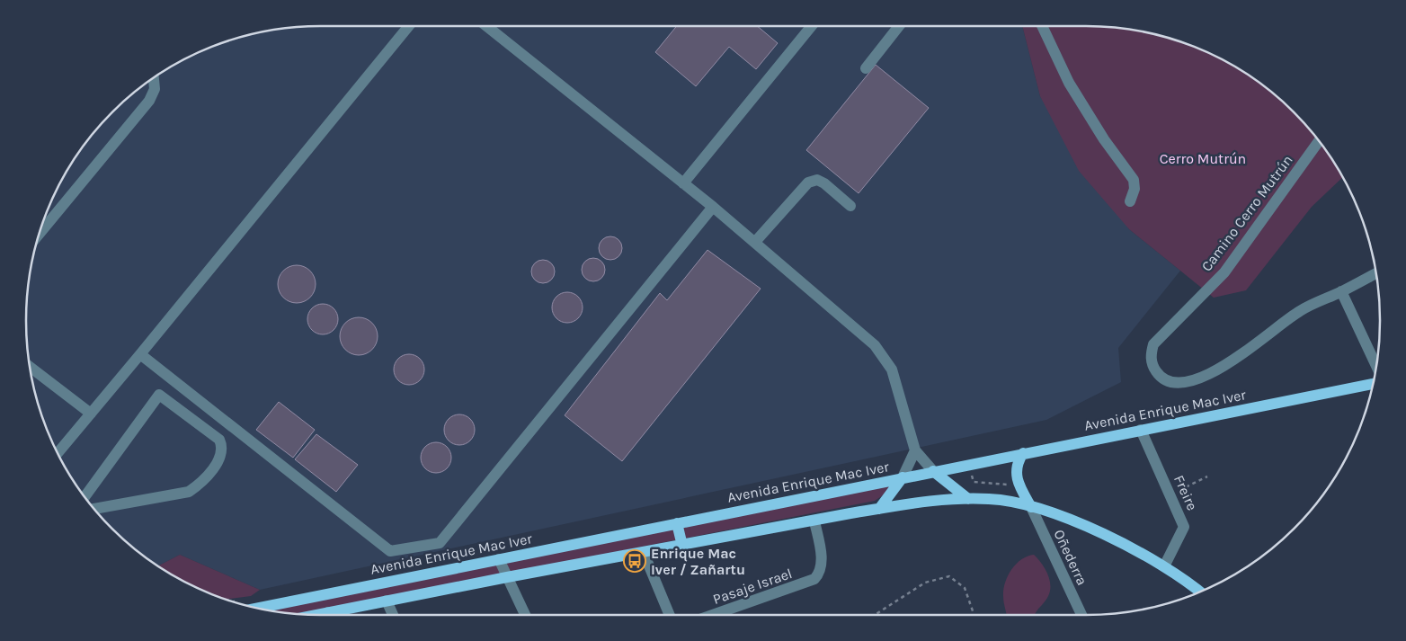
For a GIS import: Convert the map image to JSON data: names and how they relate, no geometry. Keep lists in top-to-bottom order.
{
  "streets": {
    "main road": ["Avenida Enrique Mac Iver"],
    "street": [
      "Camino Cerro Mutrún",
      "Freire",
      "Oñederra",
      "Pasaje Israel"
    ]
  },
  "crossings": [
    ["Avenida Enrique Mac Iver", "Freire"]
  ],
  "parks": ["Cerro Mutrún"],
  "places": {
    "bus stop": ["Enrique Mac Iver / Zañartu"]
  }
}
